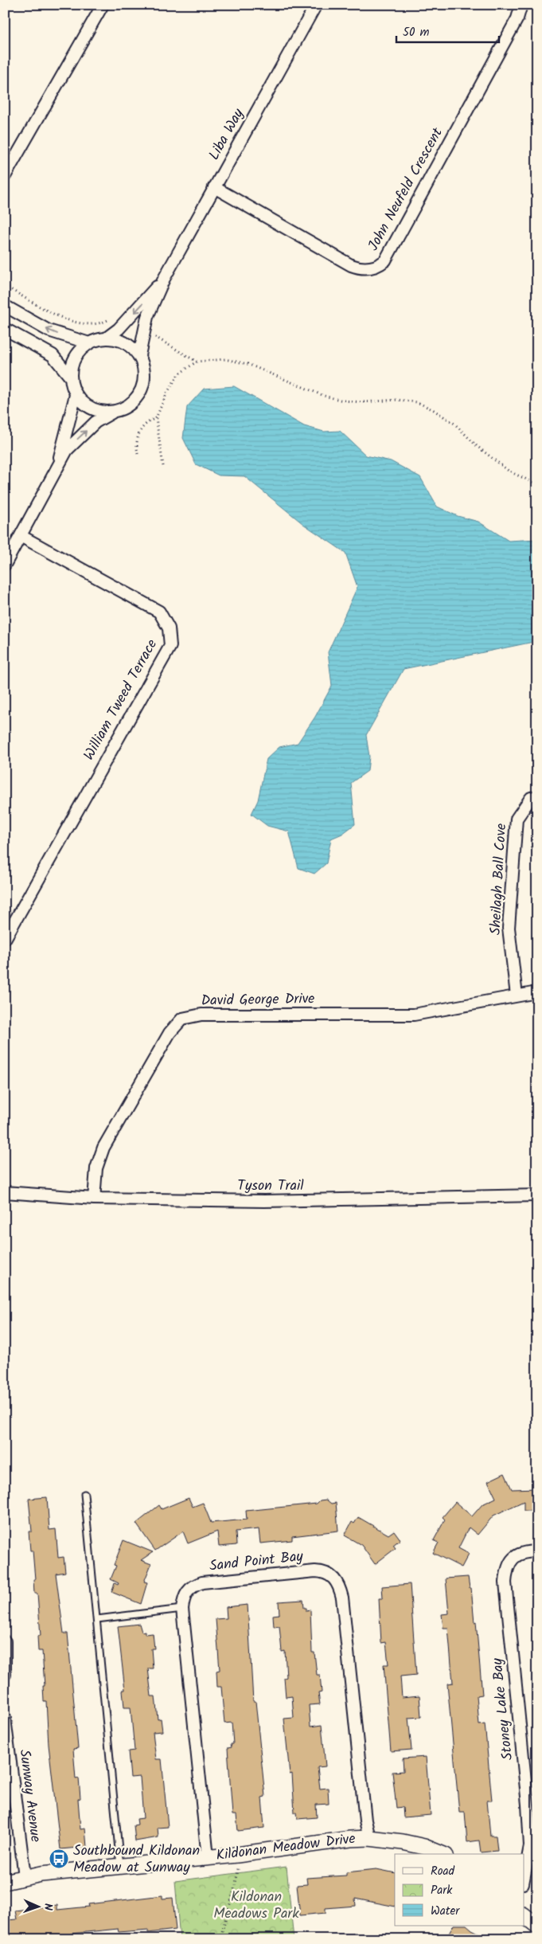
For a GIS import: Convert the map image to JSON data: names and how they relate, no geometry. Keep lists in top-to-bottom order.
{
  "streets": {
    "street": [
      "Liba Way",
      "John Neufeld Crescent",
      "William Tweed Terrace",
      "Sheilagh Ball Cove",
      "David George Drive",
      "Tyson Trail",
      "Sand Point Bay",
      "Stoney Lake Bay",
      "Sunway Avenue",
      "Kildonan Meadow Drive"
    ]
  },
  "crossings": [
    ["Liba Way", "John Neufeld Crescent"],
    ["Sheilagh Ball Cove", "David George Drive"],
    ["David George Drive", "Tyson Trail"],
    ["Sand Point Bay", "Kildonan Meadow Drive"],
    ["Sunway Avenue", "Kildonan Meadow Drive"]
  ],
  "parks": ["Kildonan Meadows Park"],
  "places": {
    "bus stop": ["Southbound Kildonan Meadow at Sunway"]
  },
  "legend": ["Road", "Park", "Water"],
  "scale_bar": "50 m",
  "north": "right"
}
